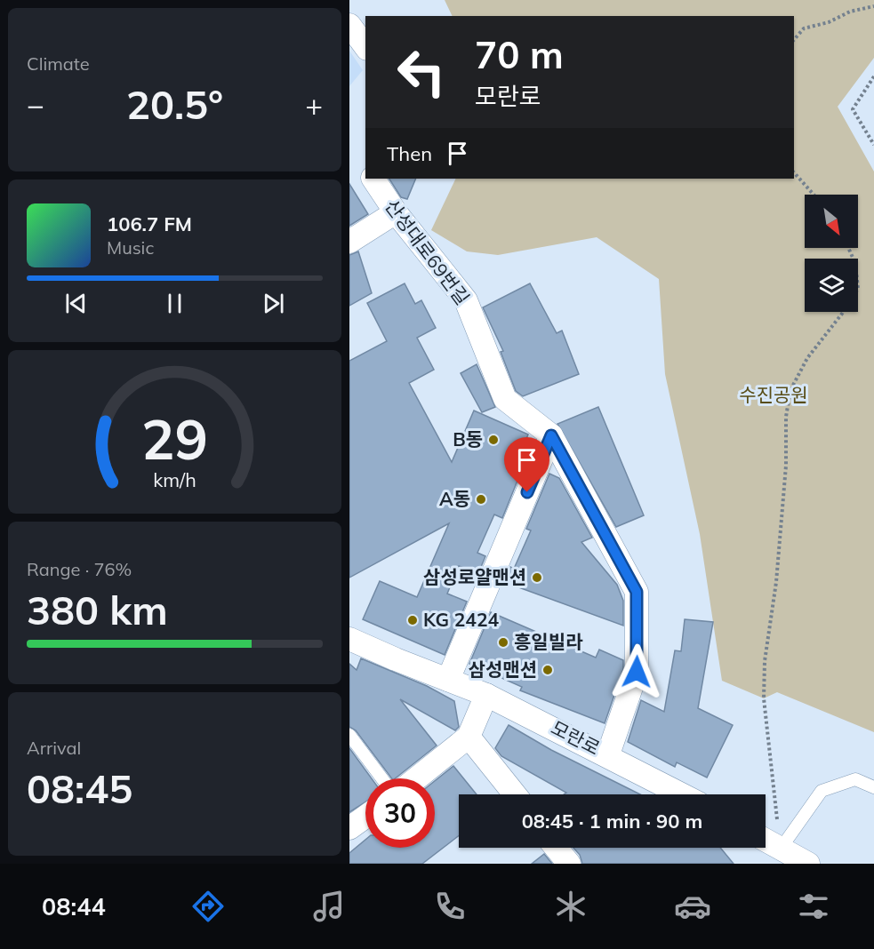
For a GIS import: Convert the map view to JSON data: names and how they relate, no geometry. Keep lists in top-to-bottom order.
{
  "streets": {
    "street": ["산성대로69번길", "모란로"]
  },
  "crossings": [
    ["산성대로69번길", "모란로"]
  ],
  "parks": ["수진공원"],
  "places": [
    "B동",
    "A동",
    "삼성로얄맨션",
    "KG 2424",
    "흥일빌라",
    "삼성맨션"
  ],
  "north": "bottom right",
  "page": {
    "tile": [
      "Climate",
      ["Range · 76%", "380 km"],
      ["Arrival", "08:45"]
    ],
    "turn": ["70 m", "모란로"],
    "heat": ["−", "20.5°", "+"],
    "then": "Then",
    "song": ["106.7 FM", "Music"],
    "limit": "30",
    "trip": "08:45 · 1 min · 90 m",
    "tabs": "08:44",
    "gauge": ["29", "km/h"]
  }
}
